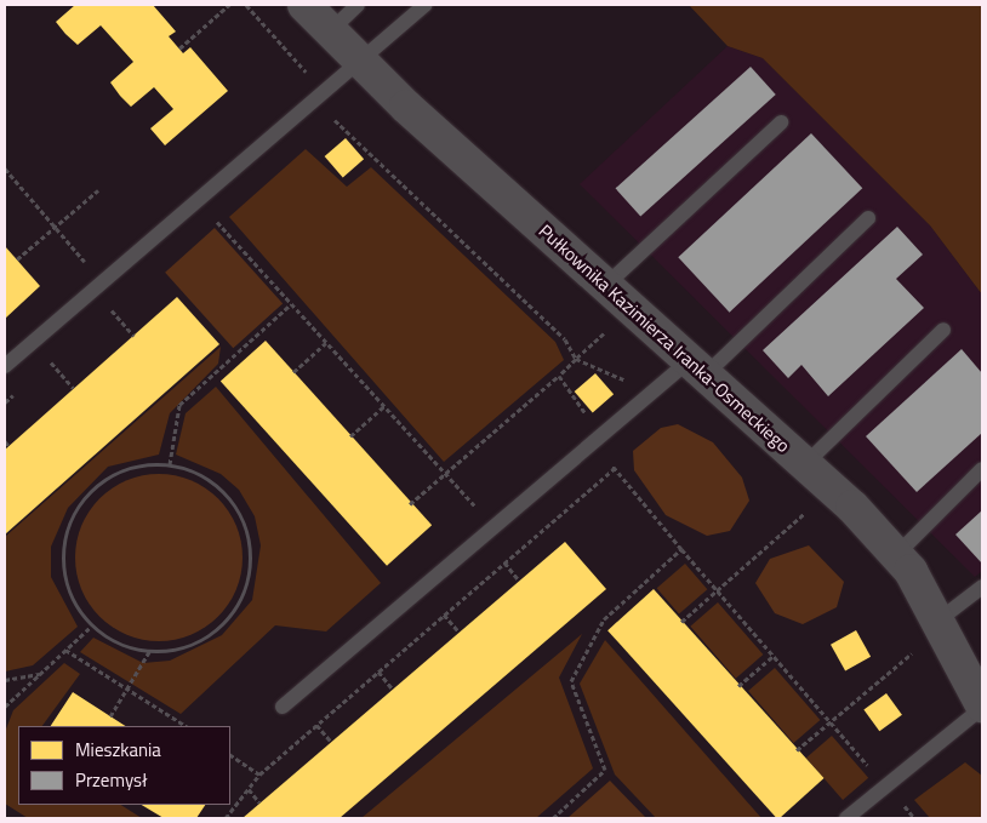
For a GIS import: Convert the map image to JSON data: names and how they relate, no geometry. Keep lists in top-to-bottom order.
{
  "streets": {
    "street": ["Pułkownika Kazimierza Iranka-Osmeckiego"]
  },
  "legend": ["Mieszkania", "Przemysł"]
}
